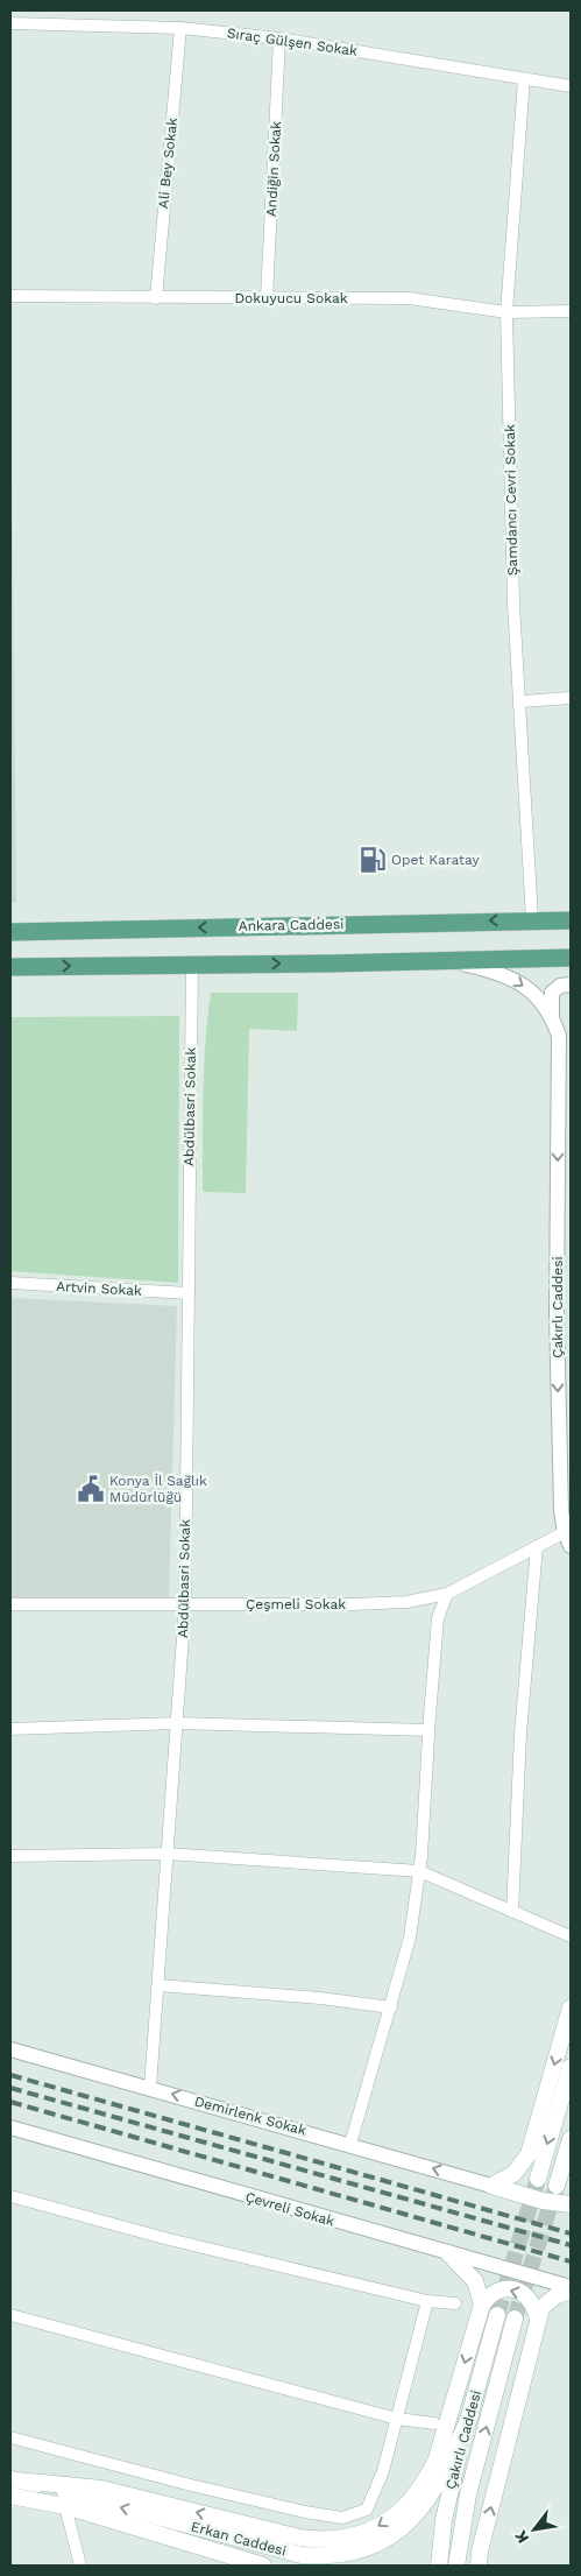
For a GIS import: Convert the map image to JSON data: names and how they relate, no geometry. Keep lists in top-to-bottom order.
{
  "streets": {
    "main road": ["Ankara Caddesi", "Çakırlı Caddesi", "Erkan Caddesi"],
    "street": [
      "Sıraç Gülşen Sokak",
      "Ali Bey Sokak",
      "Andiğin Sokak",
      "Dokuyucu Sokak",
      "Şamdancı Cevri Sokak",
      "Abdülbasri Sokak",
      "Artvin Sokak",
      "Çeşmeli Sokak",
      "Demirlenk Sokak",
      "Çevreli Sokak"
    ]
  },
  "crossings": [
    ["Sıraç Gülşen Sokak", "Ali Bey Sokak"],
    ["Sıraç Gülşen Sokak", "Andiğin Sokak"],
    ["Sıraç Gülşen Sokak", "Şamdancı Cevri Sokak"],
    ["Ali Bey Sokak", "Dokuyucu Sokak"],
    ["Andiğin Sokak", "Dokuyucu Sokak"],
    ["Dokuyucu Sokak", "Şamdancı Cevri Sokak"],
    ["Şamdancı Cevri Sokak", "Ankara Caddesi"],
    ["Abdülbasri Sokak", "Artvin Sokak"],
    ["Abdülbasri Sokak", "Çeşmeli Sokak"],
    ["Abdülbasri Sokak", "Demirlenk Sokak"],
    ["Çakırlı Caddesi", "Çeşmeli Sokak"],
    ["Çakırlı Caddesi", "Erkan Caddesi"]
  ],
  "places": {
    "fuel station": ["Opet Karatay"],
    "public building": ["Konya İl Sağlık Müdürlüğü"]
  },
  "north": "bottom left"
}
